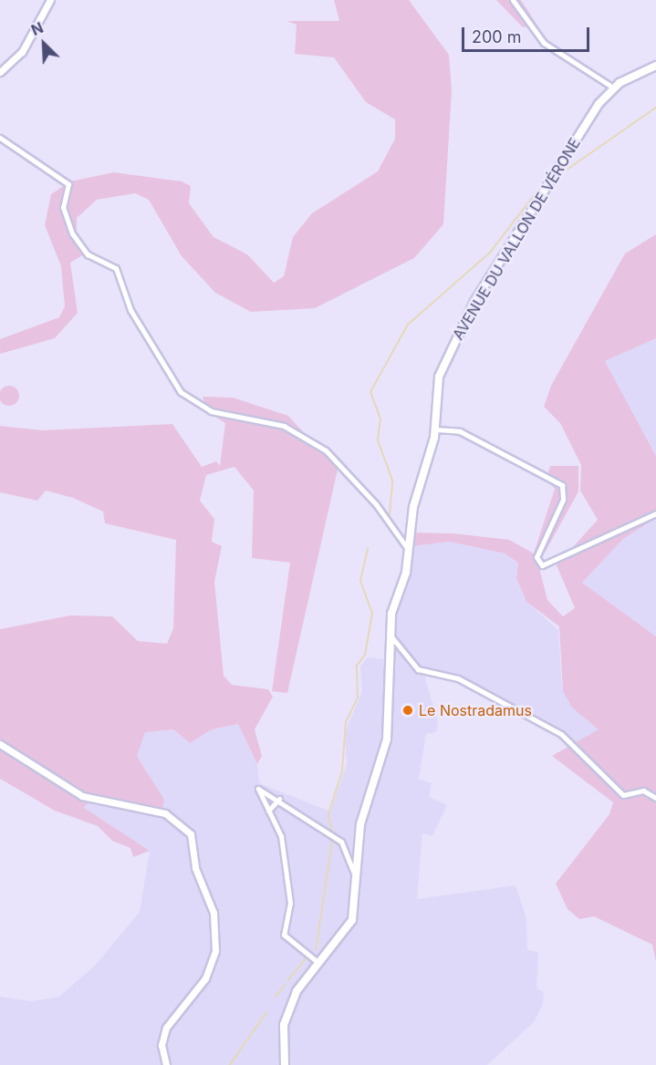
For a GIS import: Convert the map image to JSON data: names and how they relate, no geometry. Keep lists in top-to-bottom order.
{
  "streets": {
    "main road": ["AVENUE DU VALLON DE VÉRONE"]
  },
  "places": ["Le Nostradamus"],
  "scale_bar": "200 m",
  "north": "top left"
}
